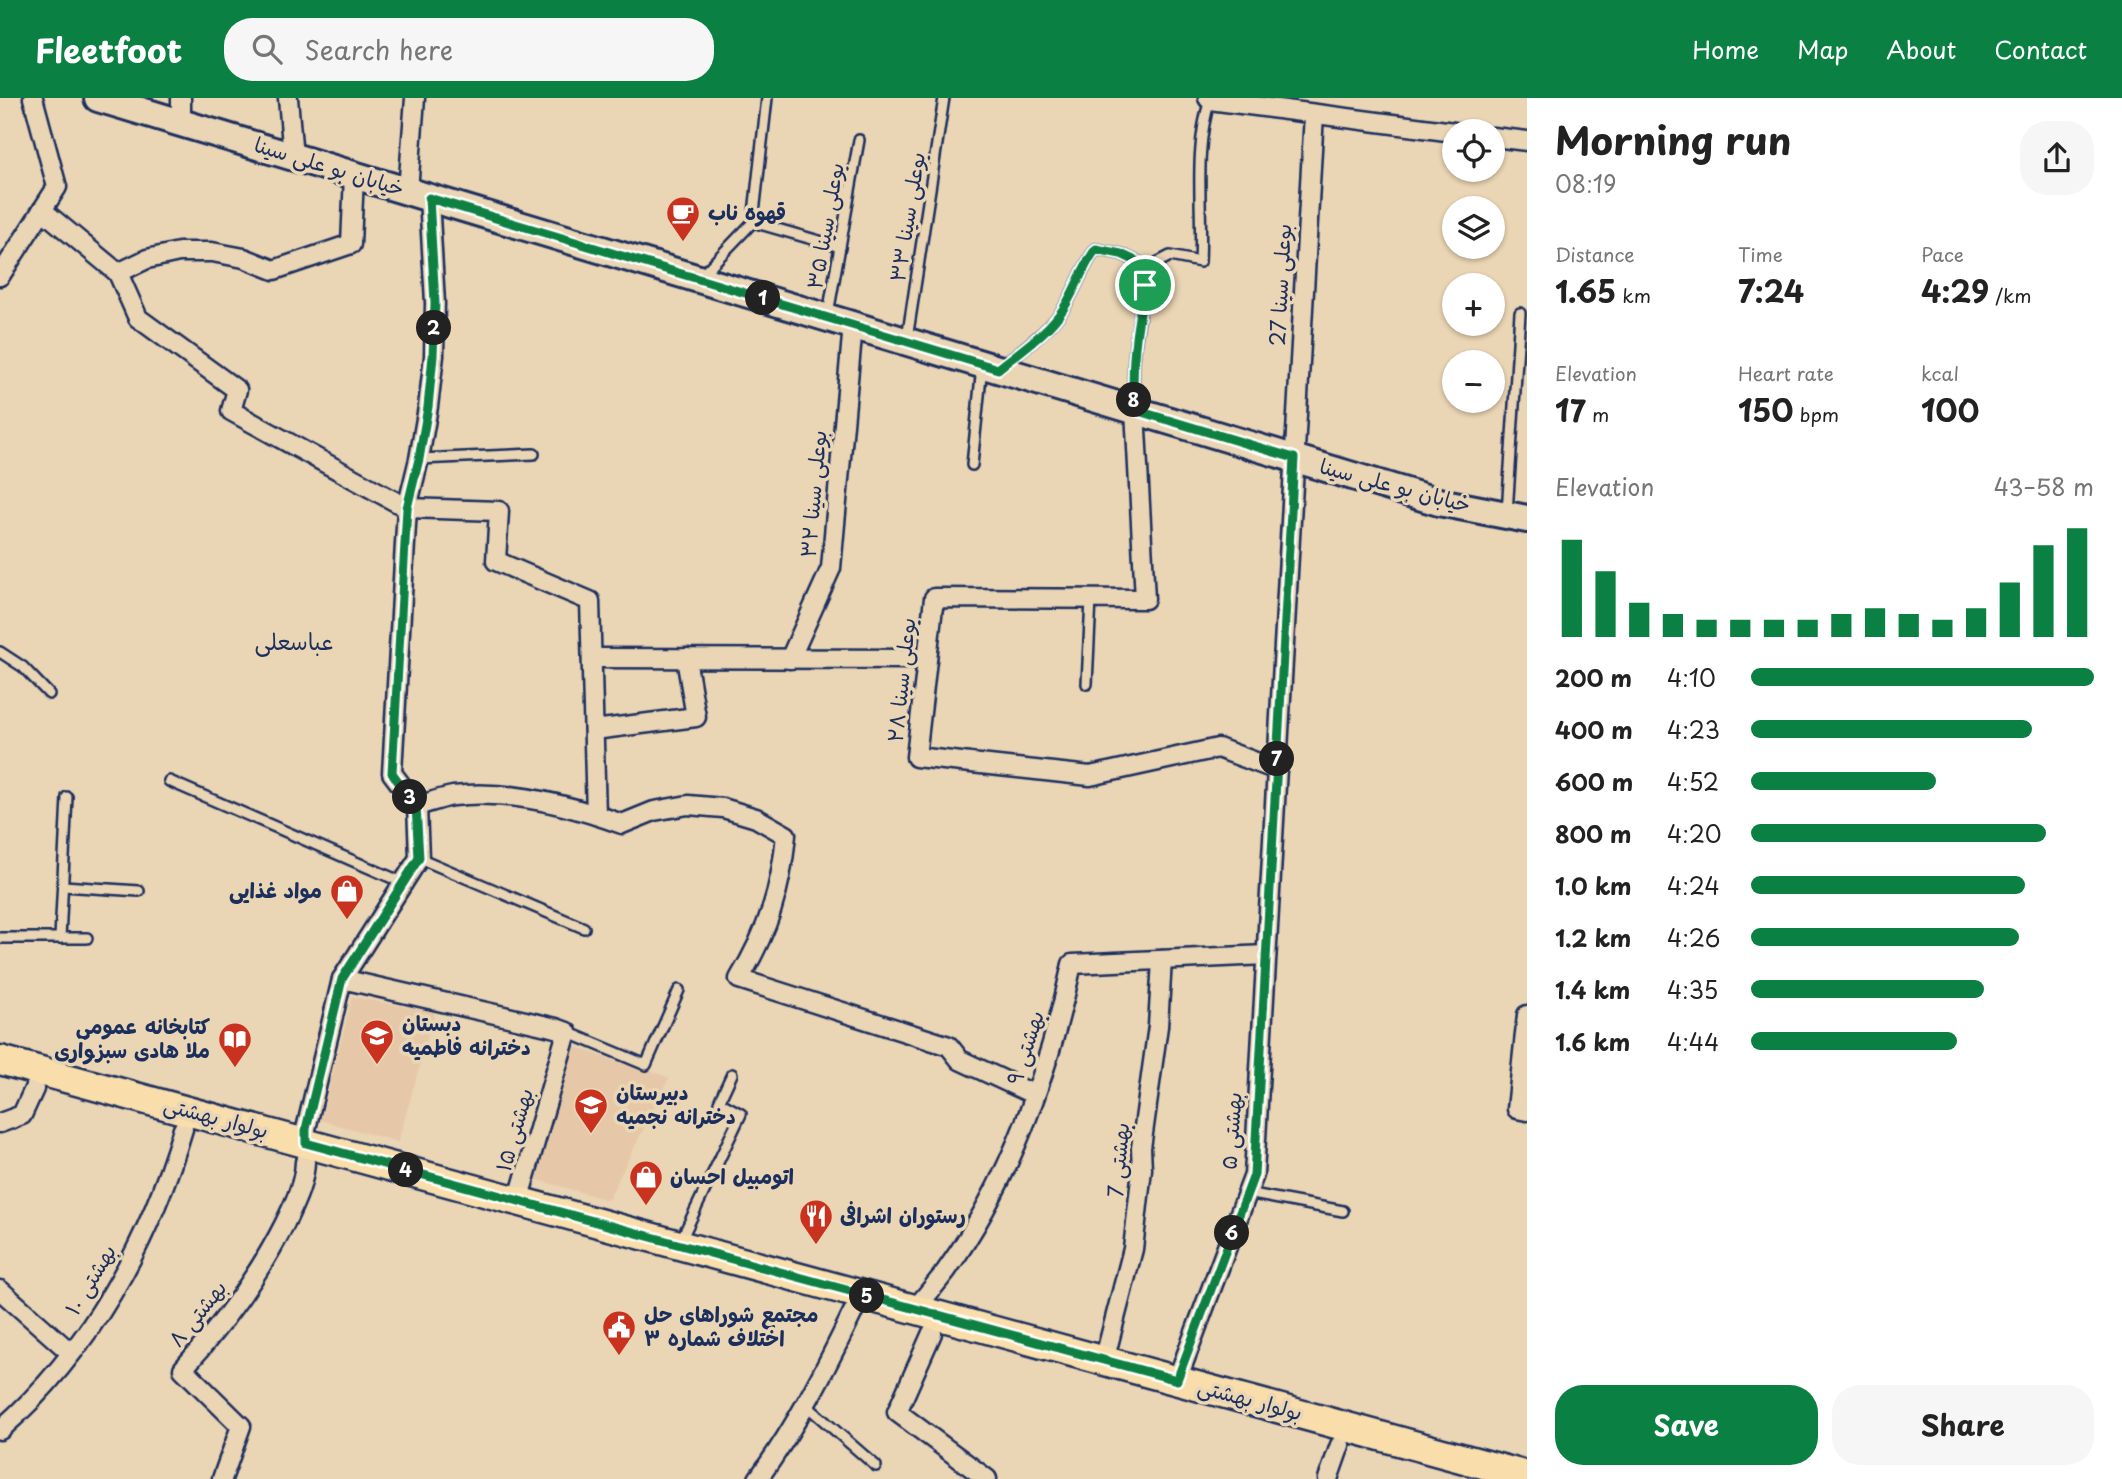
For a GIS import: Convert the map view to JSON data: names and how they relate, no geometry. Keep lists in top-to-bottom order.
{
  "streets": {
    "main road": ["خیابان بو علی سینا", "بولوار بهشتی"],
    "street": [
      "بوعلی سینا 27",
      "بوعلی سینا ۳۲",
      "بوعلی سینا ۲۸",
      "بهشتی ۹",
      "بهشتی ۱۵",
      "بهشتی ۵",
      "بهشتی 7",
      "بهشتی ۱۰",
      "بهشتی ۸"
    ],
    "lane": ["بوعلی سینا ۳۳", "بوعلی سینا ۳۵"]
  },
  "crossings": [
    ["خیابان بو علی سینا", "بوعلی سینا ۳۳"],
    ["خیابان بو علی سینا", "بوعلی سینا ۳۵"],
    ["خیابان بو علی سینا", "بوعلی سینا 27"],
    ["خیابان بو علی سینا", "بوعلی سینا ۳۲"],
    ["خیابان بو علی سینا", "بوعلی سینا ۲۸"],
    ["بوعلی سینا ۳۵", "بوعلی سینا ۳۲"],
    ["بوعلی سینا 27", "بوعلی سینا ۲۸"],
    ["بوعلی سینا 27", "بهشتی ۵"],
    ["بوعلی سینا ۲۸", "بهشتی ۵"],
    ["بهشتی ۹", "بولوار بهشتی"],
    ["بهشتی ۹", "بهشتی ۵"],
    ["بهشتی ۹", "بهشتی 7"],
    ["بولوار بهشتی", "بهشتی ۱۵"],
    ["بولوار بهشتی", "بهشتی ۵"],
    ["بولوار بهشتی", "بهشتی 7"],
    ["بولوار بهشتی", "بهشتی ۱۰"],
    ["بولوار بهشتی", "بهشتی ۸"]
  ],
  "districts": ["عباسعلی"],
  "places": {
    "cafe": ["قهوه ناب"],
    "shop": ["مواد غذایی", "اتومبیل احسان"],
    "school or university": ["دبستان دخترانه فاطمیه", "دبیرستان دخترانه نجمیه"],
    "library": ["کتابخانه عمومی ملا هادی سبزواری"],
    "restaurant": ["رستوران اشرافی"],
    "public building": ["مجتمع شوراهای حل اختلاف شماره ۳"]
  },
  "page": {
    "header": "Fleetfoot",
    "search": "Search here",
    "nav": [
      "Home",
      "Map",
      "About",
      "Contact"
    ],
    "heading": ["Morning run", "08:19"],
    "map_buttons": ["+", "−"],
    "stats": [
      ["Distance", "1.65 km"],
      ["Time", "7:24"],
      ["Pace", "4:29 /km"],
      ["Elevation", "17 m"],
      ["Heart rate", "150 bpm"],
      ["kcal", "100"]
    ],
    "pins": [
      "1",
      "2",
      "8",
      "7",
      "3",
      "4",
      "6",
      "5"
    ],
    "chart": ["Elevation", "43–58 m"],
    "list": [
      {
        "name": "200 m",
        "note": "4:10"
      },
      {
        "name": "400 m",
        "note": "4:23"
      },
      {
        "name": "600 m",
        "note": "4:52"
      },
      {
        "name": "800 m",
        "note": "4:20"
      },
      {
        "name": "1.0 km",
        "note": "4:24"
      },
      {
        "name": "1.2 km",
        "note": "4:26"
      },
      {
        "name": "1.4 km",
        "note": "4:35"
      },
      {
        "name": "1.6 km",
        "note": "4:44"
      }
    ],
    "buttons": ["Save", "Share"]
  }
}
